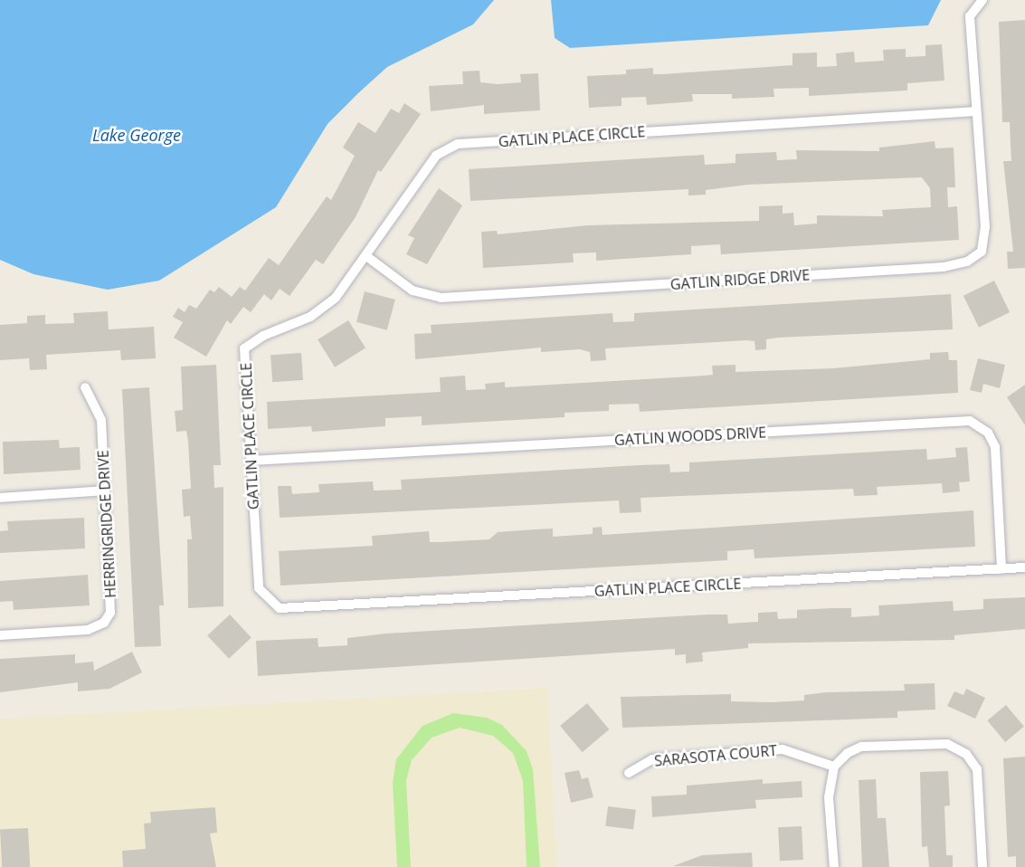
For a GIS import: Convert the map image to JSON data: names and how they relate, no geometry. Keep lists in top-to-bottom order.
{
  "streets": {
    "street": [
      "GATLIN PLACE CIRCLE",
      "GATLIN RIDGE DRIVE",
      "GATLIN WOODS DRIVE",
      "HERRINGRIDGE DRIVE",
      "SARASOTA COURT"
    ]
  },
  "crossings": [
    ["GATLIN PLACE CIRCLE", "GATLIN RIDGE DRIVE"],
    ["GATLIN PLACE CIRCLE", "GATLIN WOODS DRIVE"]
  ],
  "water": ["Lake George"]
}
